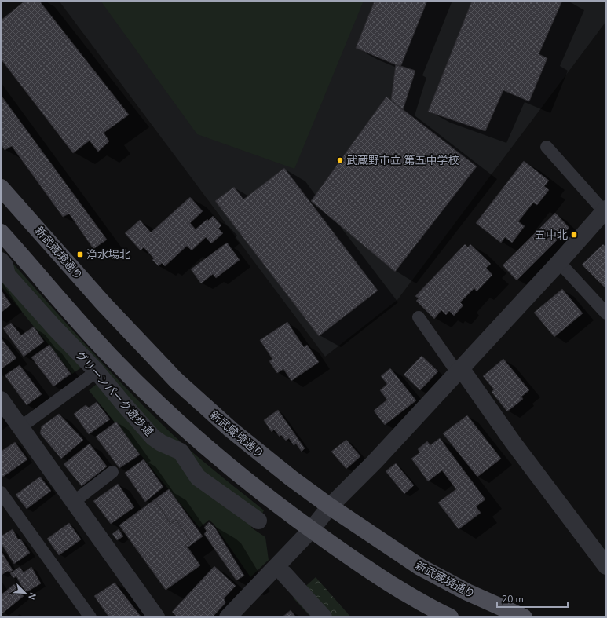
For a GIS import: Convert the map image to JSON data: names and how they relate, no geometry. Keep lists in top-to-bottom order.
{
  "streets": {
    "main road": ["新武蔵境通り"],
    "street": ["グリーンパーク遊歩道"]
  },
  "places": {
    "other": ["武蔵野市立 第五中学校"],
    "transit": ["五中北", "浄水場北"]
  },
  "scale_bar": "20 m",
  "north": "bottom right"
}
